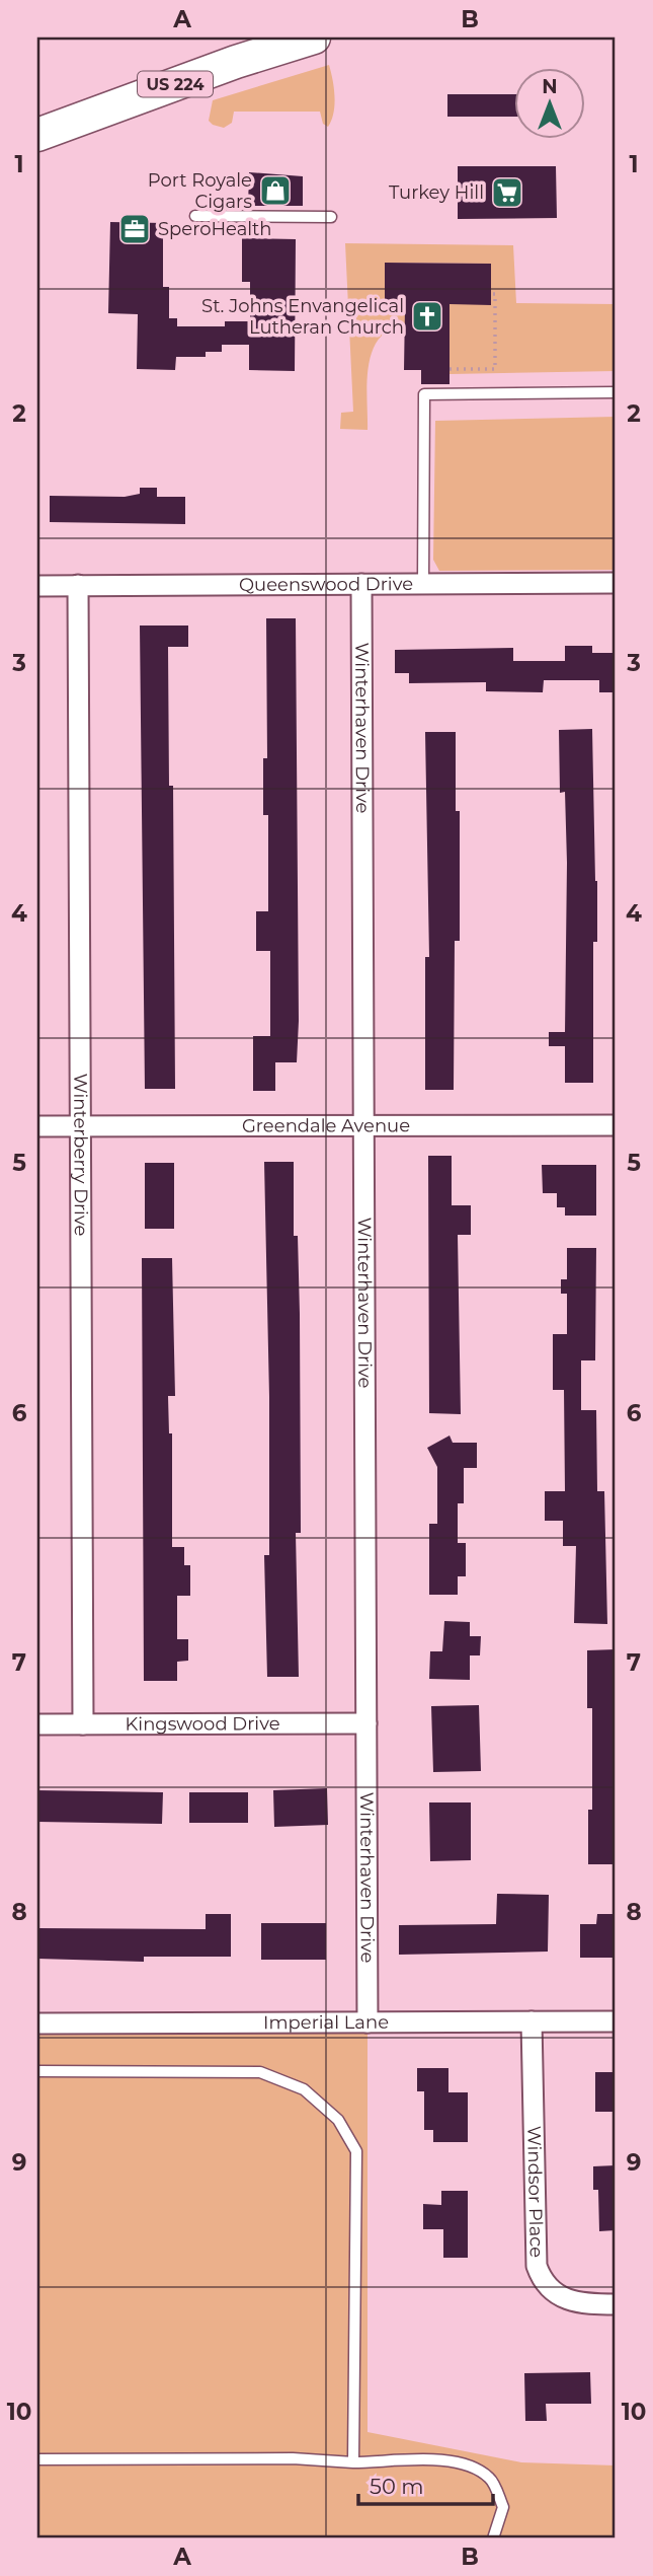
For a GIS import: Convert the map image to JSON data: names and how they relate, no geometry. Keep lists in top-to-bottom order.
{
  "streets": {
    "highway": ["US 224"],
    "street": [
      "Queenswood Drive",
      "Winterhaven Drive",
      "Greendale Avenue",
      "Winterberry Drive",
      "Kingswood Drive",
      "Imperial Lane",
      "Windsor Place"
    ]
  },
  "crossings": [
    ["Queenswood Drive", "Winterhaven Drive"],
    ["Queenswood Drive", "Winterberry Drive"],
    ["Winterhaven Drive", "Greendale Avenue"],
    ["Winterhaven Drive", "Kingswood Drive"],
    ["Winterhaven Drive", "Imperial Lane"],
    ["Greendale Avenue", "Winterberry Drive"],
    ["Winterberry Drive", "Kingswood Drive"],
    ["Imperial Lane", "Windsor Place"]
  ],
  "places": {
    "shop": ["Port Royale Cigars"],
    "supermarket": ["Turkey Hill"],
    "office": ["SperoHealth"],
    "church": ["St. Johns Envangelical Lutheran Church"]
  },
  "scale_bar": "50 m",
  "north": "top",
  "grid": {
    "columns": ["A", "B"],
    "rows": [
      "1",
      "2",
      "3",
      "4",
      "5",
      "6",
      "7",
      "8",
      "9",
      "10"
    ]
  }
}
